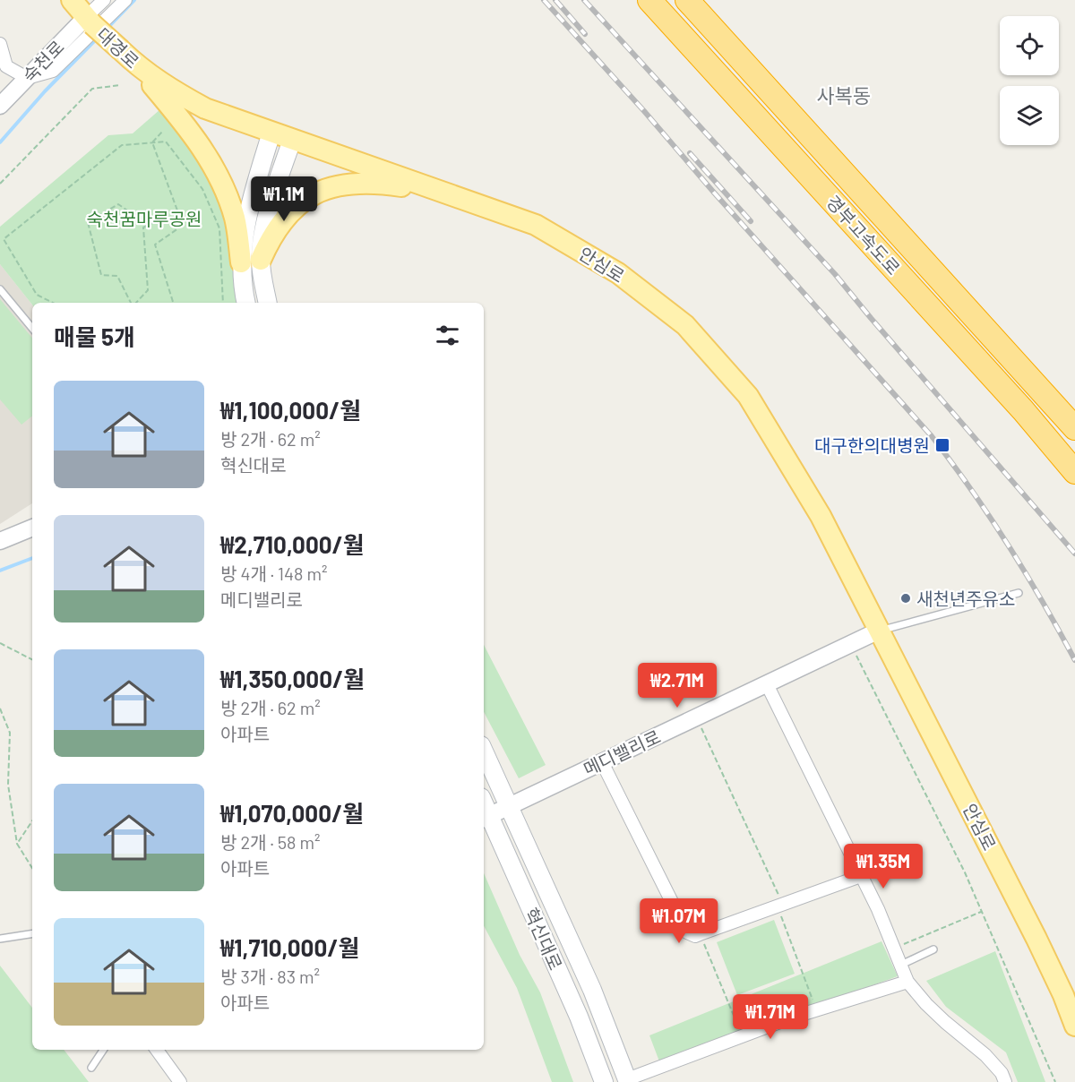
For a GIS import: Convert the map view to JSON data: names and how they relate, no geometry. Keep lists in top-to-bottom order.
{
  "streets": {
    "highway": ["경부고속도로"],
    "main road": ["대경로", "안심로", "혁신대로"],
    "street": ["숙천로", "메디밸리로"]
  },
  "crossings": [
    ["대경로", "숙천로"],
    ["대경로", "안심로"],
    ["안심로", "메디밸리로"],
    ["메디밸리로", "혁신대로"]
  ],
  "districts": ["사복동"],
  "parks": ["숙천꿈마루공원"],
  "places": {
    "transit": ["대구한의대병원"],
    "other": ["새천년주유소"]
  },
  "page": {
    "price": [
      "₩1.1M",
      "₩2.71M",
      "₩1.35M",
      "₩1.07M",
      "₩1.71M"
    ],
    "heading": "매물 5개",
    "list": [
      {
        "name": "₩1,100,000/월",
        "note": "방 2개 · 62 m² · 혁신대로"
      },
      {
        "name": "₩2,710,000/월",
        "note": "방 4개 · 148 m² · 메디밸리로"
      },
      {
        "name": "₩1,350,000/월",
        "note": "방 2개 · 62 m² · 아파트"
      },
      {
        "name": "₩1,070,000/월",
        "note": "방 2개 · 58 m² · 아파트"
      },
      {
        "name": "₩1,710,000/월",
        "note": "방 3개 · 83 m² · 아파트"
      }
    ]
  }
}
